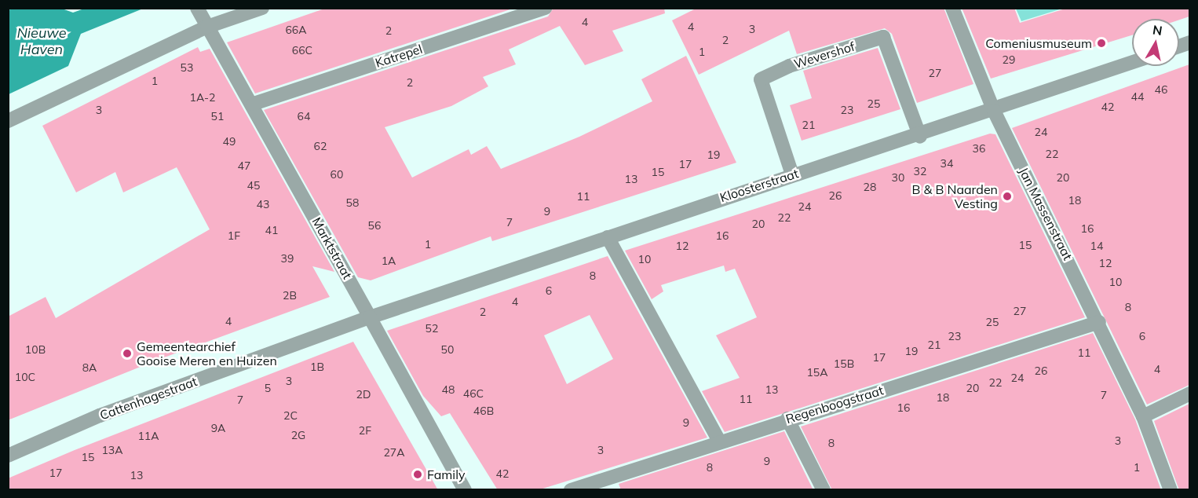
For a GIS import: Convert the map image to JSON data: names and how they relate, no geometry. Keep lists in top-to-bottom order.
{
  "streets": {
    "street": [
      "Wevershof",
      "Katrepel",
      "Kloosterstraat",
      "Jan Massenstraat",
      "Marktstraat",
      "Cattenhagestraat",
      "Regenboogstraat"
    ]
  },
  "crossings": [
    ["Wevershof", "Kloosterstraat"],
    ["Katrepel", "Marktstraat"],
    ["Kloosterstraat", "Jan Massenstraat"],
    ["Kloosterstraat", "Marktstraat"],
    ["Kloosterstraat", "Cattenhagestraat"],
    ["Jan Massenstraat", "Regenboogstraat"],
    ["Marktstraat", "Cattenhagestraat"]
  ],
  "water": ["Nieuwe Haven"],
  "places": [
    "Comeniusmuseum",
    "B & B Naarden Vesting",
    "Gemeentearchief Gooise Meren en Huizen",
    "Family"
  ],
  "house_numbers": [
    "4",
    "4",
    "3",
    "66A",
    "2",
    "2",
    "66C",
    "1",
    "29",
    "53",
    "27",
    "1",
    "2",
    "46",
    "44",
    "1A-2",
    "25",
    "42",
    "3",
    "23",
    "51",
    "64",
    "21",
    "24",
    "49",
    "62",
    "36",
    "22",
    "19",
    "34",
    "17",
    "47",
    "32",
    "15",
    "60",
    "30",
    "20",
    "13",
    "45",
    "28",
    "26",
    "11",
    "18",
    "58",
    "43",
    "24",
    "9",
    "22",
    "7",
    "20",
    "56",
    "16",
    "41",
    "1F",
    "16",
    "1",
    "15",
    "12",
    "14",
    "39",
    "10",
    "1A",
    "12",
    "8",
    "10",
    "6",
    "2B",
    "4",
    "8",
    "27",
    "2",
    "4",
    "25",
    "52",
    "23",
    "6",
    "21",
    "10B",
    "50",
    "19",
    "11",
    "17",
    "15B",
    "1B",
    "8A",
    "4",
    "26",
    "15A",
    "10C",
    "24",
    "3",
    "22",
    "5",
    "20",
    "48",
    "13",
    "46C",
    "2D",
    "7",
    "18",
    "11",
    "7",
    "16",
    "46B",
    "2C",
    "9",
    "9A",
    "2F",
    "2G",
    "11A",
    "3",
    "8",
    "13A",
    "3",
    "27A",
    "15",
    "9",
    "8",
    "1",
    "17",
    "42",
    "13"
  ],
  "north": "top"
}
